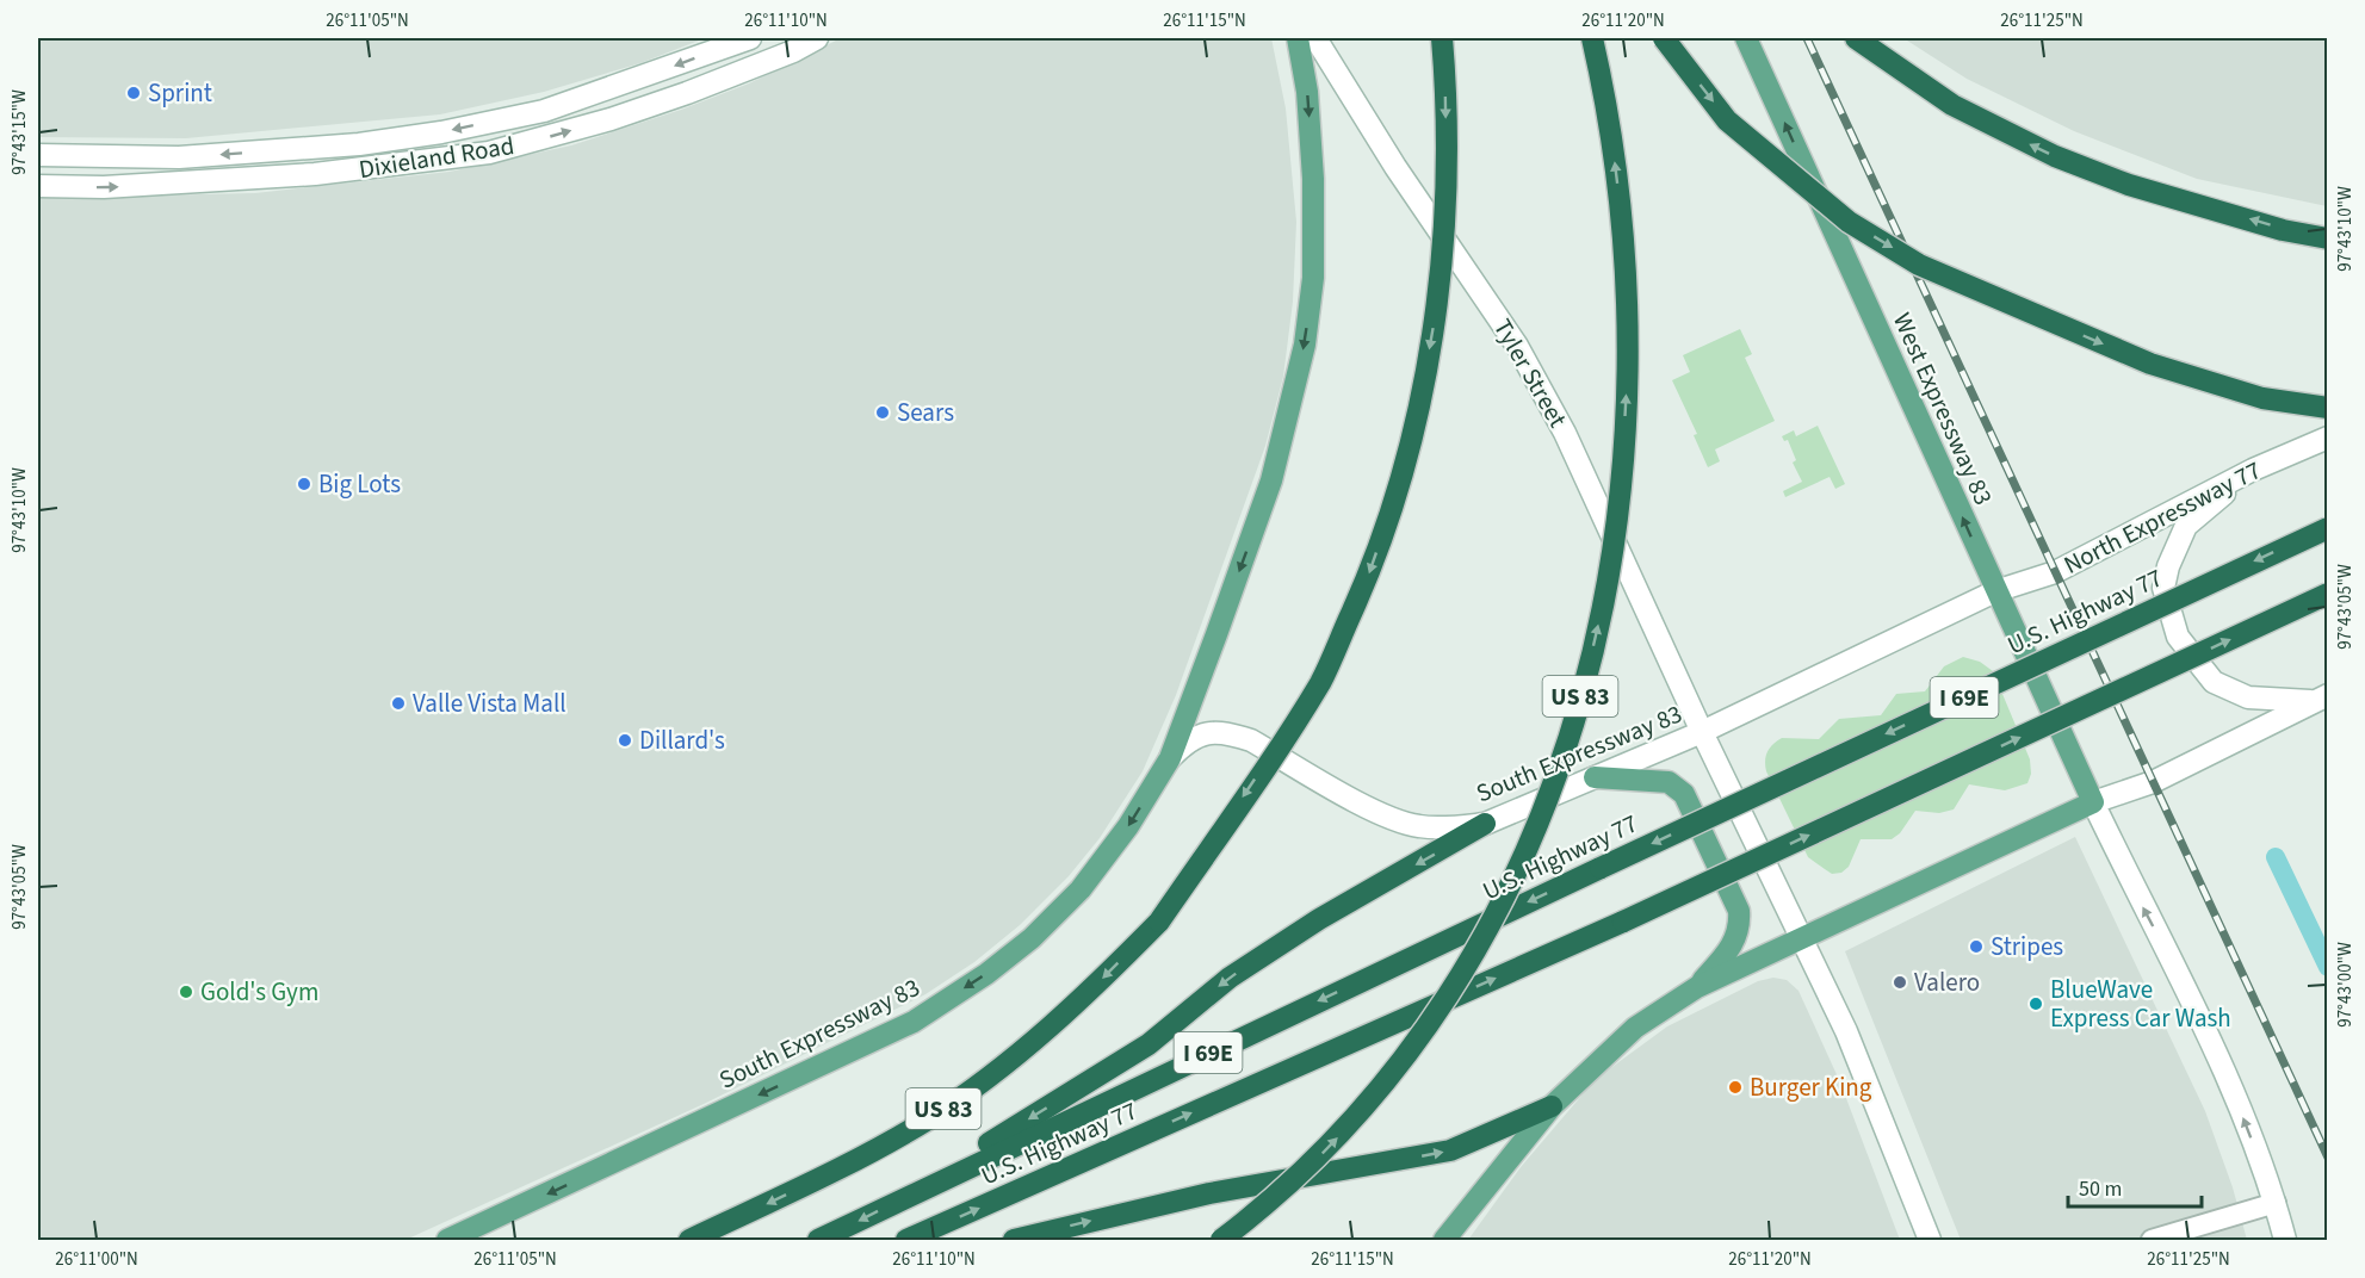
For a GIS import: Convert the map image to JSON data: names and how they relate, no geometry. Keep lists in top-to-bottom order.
{
  "streets": {
    "highway": ["U.S. Highway 77", "US 83", "I 69E"],
    "main road": [
      "Dixieland Road",
      "Tyler Street",
      "West Expressway 83",
      "North Expressway 77",
      "South Expressway 83"
    ]
  },
  "crossings": [
    ["Tyler Street", "South Expressway 83"],
    ["West Expressway 83", "North Expressway 77"],
    ["West Expressway 83", "South Expressway 83"],
    ["North Expressway 77", "South Expressway 83"]
  ],
  "one_way": ["West Expressway 83", "South Expressway 83"],
  "places": [
    "Sprint",
    "Sears",
    "Big Lots",
    "Valle Vista Mall",
    "Dillard's",
    "Stripes",
    "Valero",
    "Gold's Gym",
    "BlueWave Express Car Wash",
    "Burger King"
  ],
  "scale_bar": "50 m",
  "coordinates": [
    "26°11'05\"N",
    "26°11'10\"N",
    "26°11'15\"N",
    "26°11'20\"N",
    "26°11'25\"N",
    "97°43'15\"W",
    "97°43'10\"W",
    "97°43'05\"W",
    "97°43'00\"W",
    "26°11'00\"N"
  ]
}
